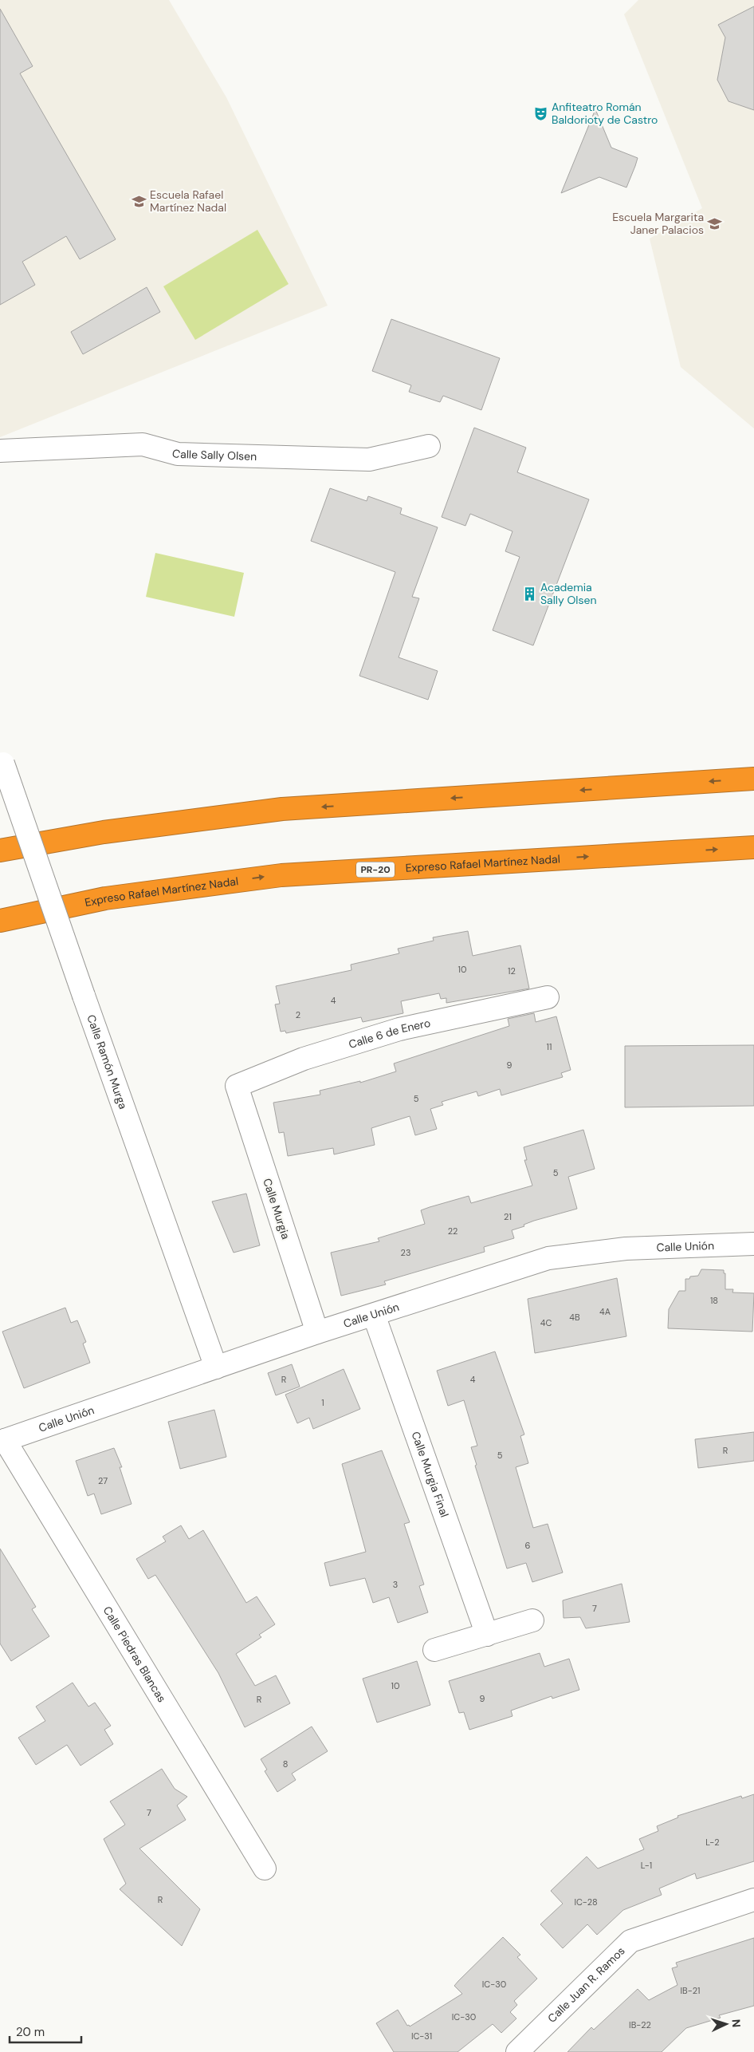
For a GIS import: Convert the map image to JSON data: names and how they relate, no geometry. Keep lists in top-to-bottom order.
{
  "streets": {
    "highway": ["Expreso Rafael Martínez Nadal", "PR-20"],
    "street": [
      "Calle Sally Olsen",
      "Calle 6 de Enero",
      "Calle Ramón Murga",
      "Calle Murgia",
      "Calle Unión",
      "Calle Murgia Final",
      "Calle Piedras Blancas",
      "Calle Juan R. Ramos"
    ]
  },
  "crossings": [
    ["Calle 6 de Enero", "Calle Murgia"],
    ["Calle Ramón Murga", "Calle Unión"],
    ["Calle Murgia", "Calle Unión"],
    ["Calle Unión", "Calle Murgia Final"],
    ["Calle Unión", "Calle Piedras Blancas"]
  ],
  "places": {
    "theatre": ["Anfiteatro Román Baldorioty de Castro"],
    "school or university": ["Escuela Rafael Martínez Nadal", "Escuela Margarita Janer Palacios"],
    "building": ["Academia Sally Olsen"]
  },
  "house_numbers": [
    "10",
    "12",
    "4",
    "2",
    "11",
    "9",
    "5",
    "5",
    "21",
    "22",
    "23",
    "18",
    "4A",
    "4B",
    "4C",
    "R",
    "4",
    "1",
    "R",
    "5",
    "27",
    "6",
    "3",
    "7",
    "10",
    "9",
    "R",
    "8",
    "7",
    "L-2",
    "L-1",
    "R",
    "IC-28",
    "IC-30",
    "IB-21",
    "IC-30",
    "IB-22",
    "IC-31"
  ],
  "scale_bar": "20 m",
  "north": "right"
}
